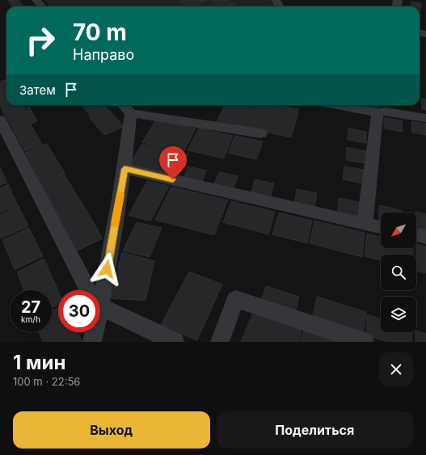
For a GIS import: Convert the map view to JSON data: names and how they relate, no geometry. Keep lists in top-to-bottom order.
{
  "north": "bottom left",
  "page": {
    "turn": ["70 m", "Направо"],
    "then": "Затем",
    "speed": "27 km/h",
    "limit": "30",
    "heading": ["1 мин", "100 m · 22:56"],
    "buttons": ["Выход", "Поделиться"]
  }
}
